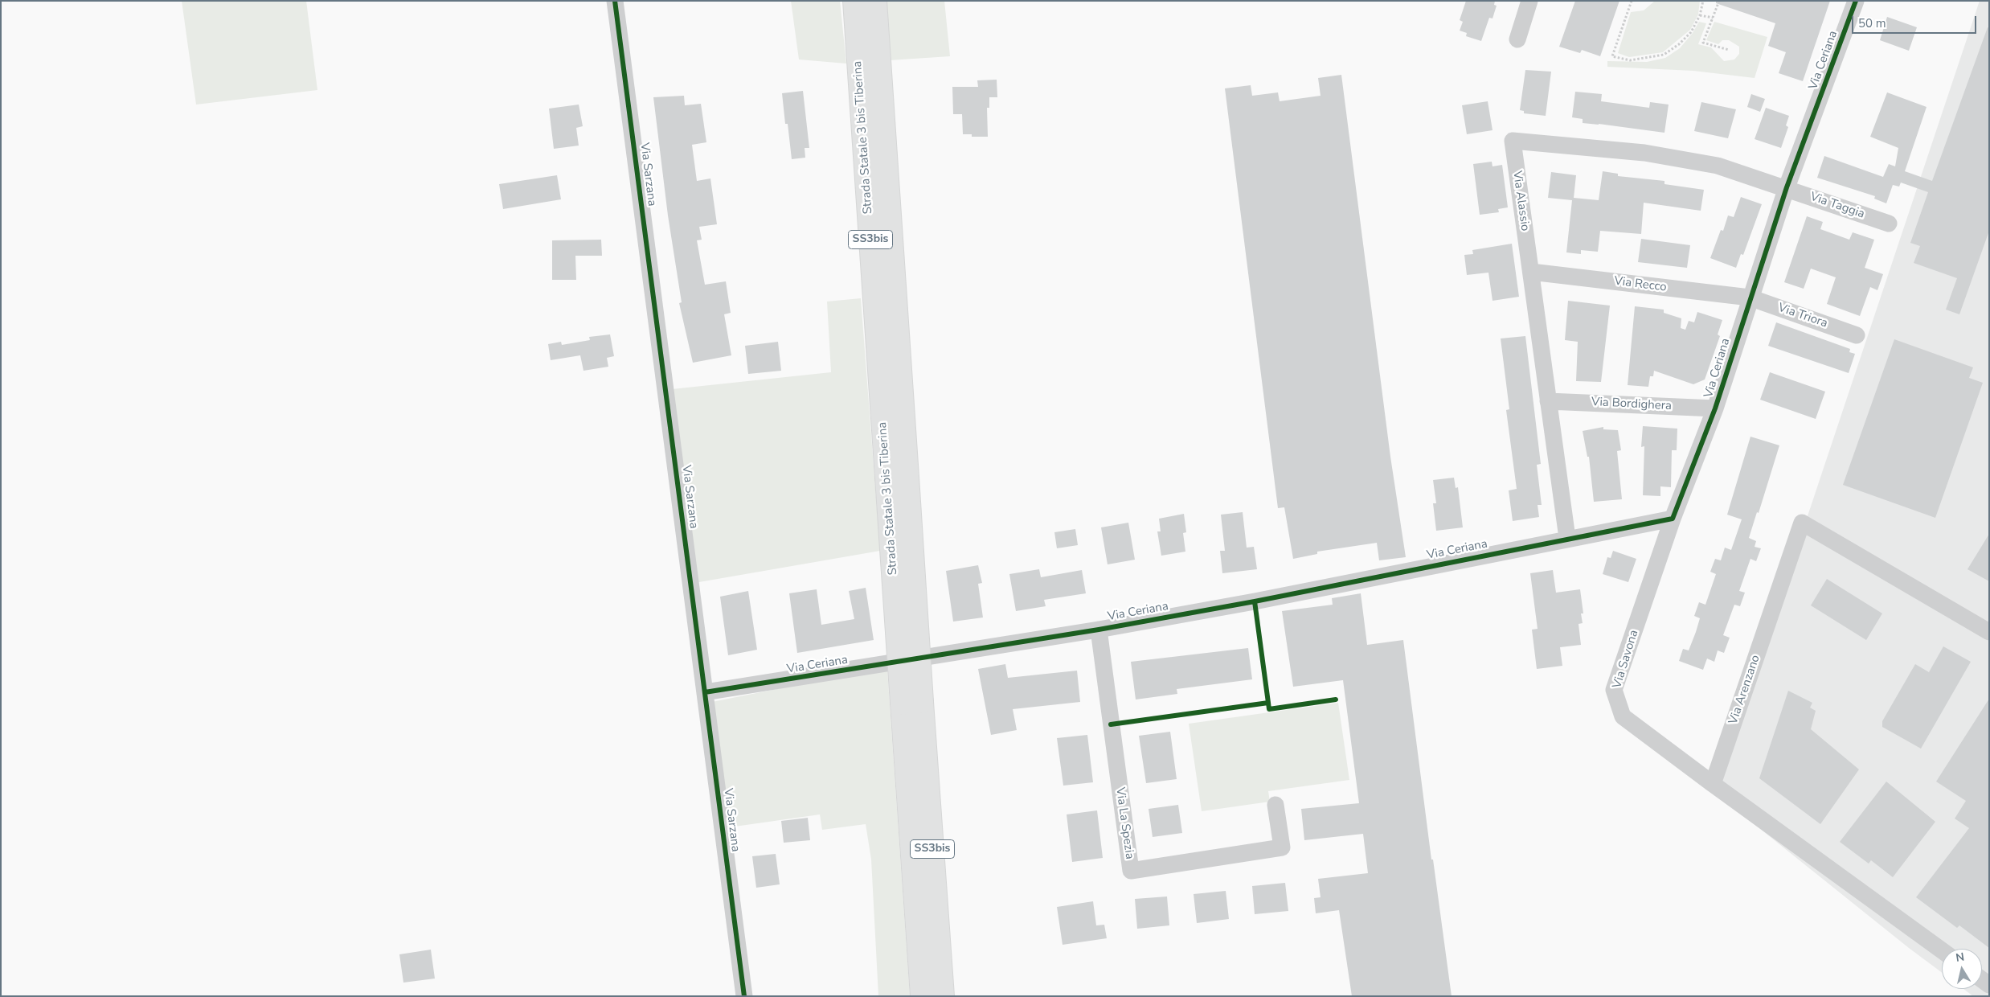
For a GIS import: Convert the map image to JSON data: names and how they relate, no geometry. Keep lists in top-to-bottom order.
{
  "streets": {
    "highway": ["Strada Statale 3 bis Tiberina", "SS3bis"],
    "street": [
      "Via Ceriana",
      "Via Sarzana",
      "Via Alassio",
      "Via Taggia",
      "Via Recco",
      "Via Triora",
      "Via Bordighera",
      "Via Savona",
      "Via Arenzano",
      "Via La Spezia"
    ]
  },
  "crossings": [
    ["Via Ceriana", "Via Sarzana"],
    ["Via Ceriana", "Via Alassio"],
    ["Via Ceriana", "Via Taggia"],
    ["Via Ceriana", "Via Recco"],
    ["Via Ceriana", "Via Triora"],
    ["Via Ceriana", "Via Bordighera"],
    ["Via Ceriana", "Via Savona"],
    ["Via Ceriana", "Via La Spezia"],
    ["Via Alassio", "Via Taggia"],
    ["Via Alassio", "Via Recco"],
    ["Via Alassio", "Via Bordighera"],
    ["Via Recco", "Via Triora"],
    ["Via Savona", "Via Arenzano"]
  ],
  "scale_bar": "50 m",
  "north": "top"
}
